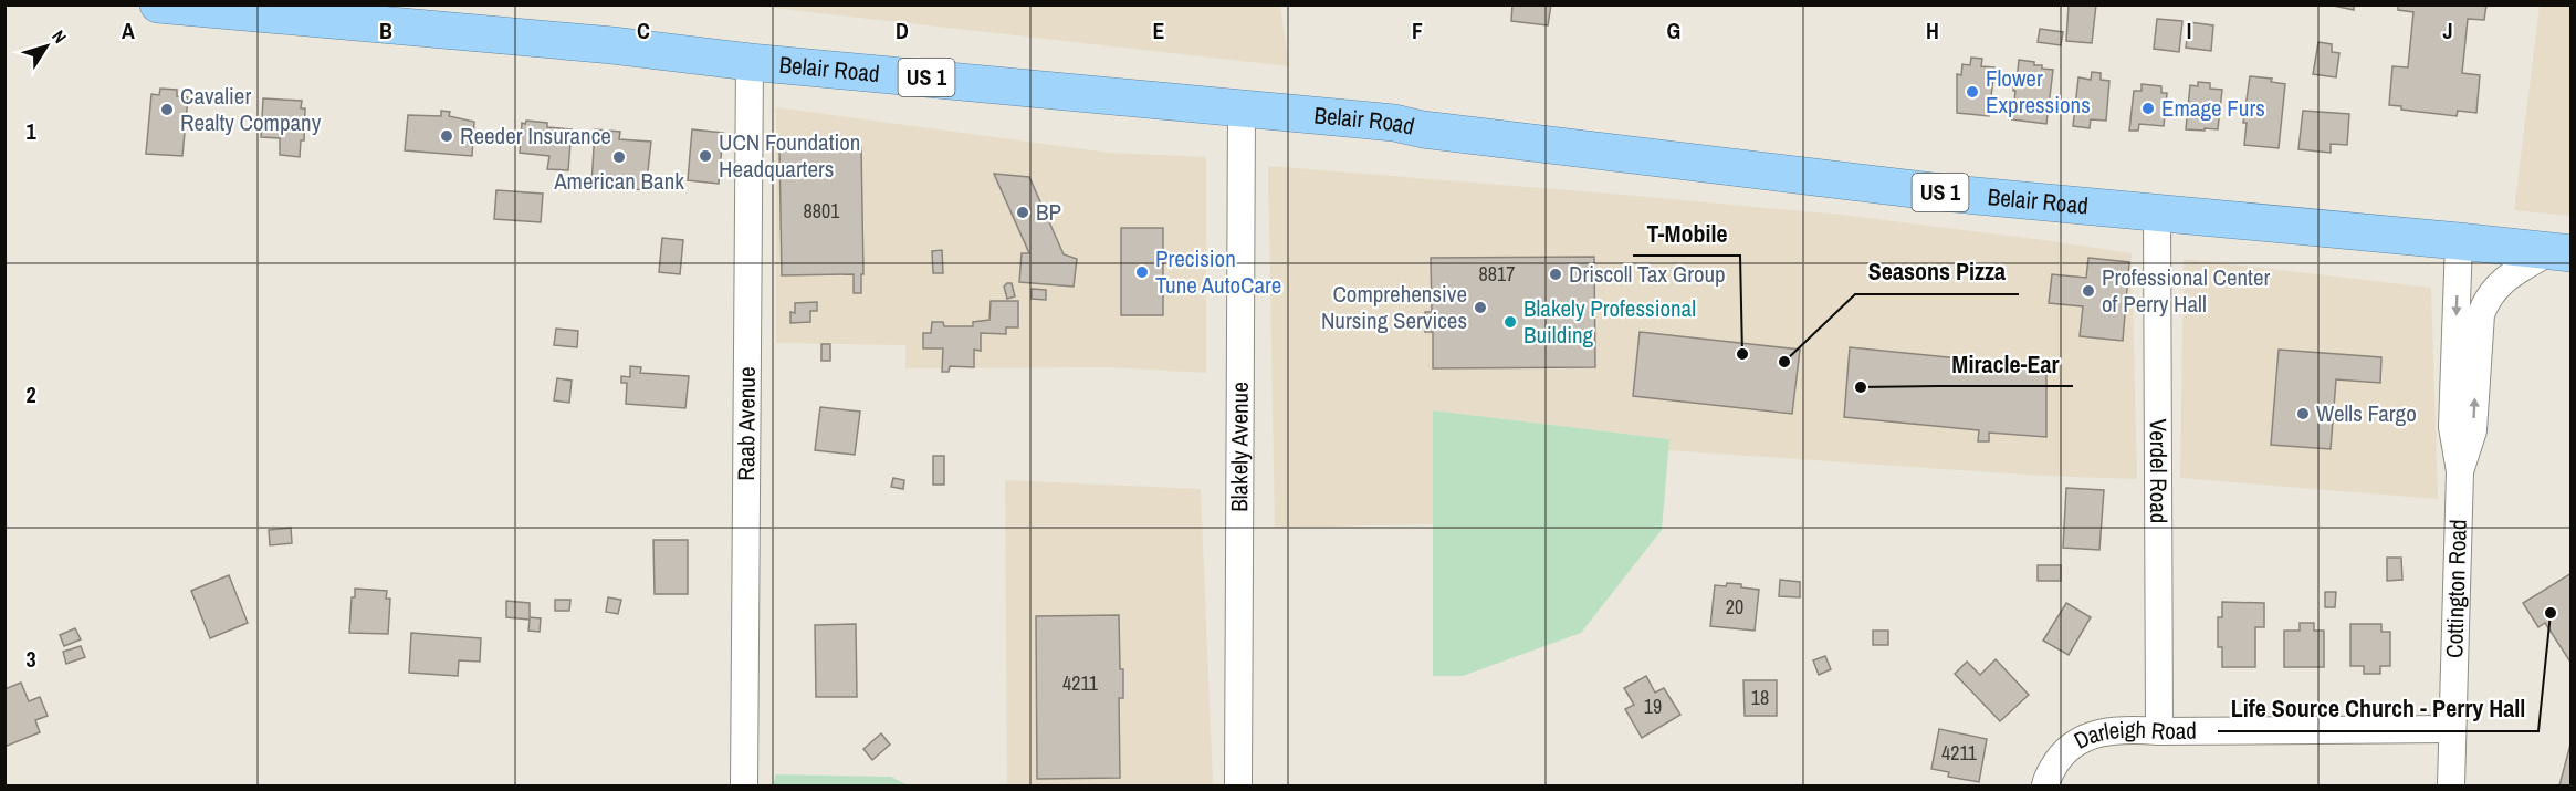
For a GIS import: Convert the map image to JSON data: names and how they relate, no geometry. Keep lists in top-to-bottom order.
{
  "streets": {
    "highway": ["Belair Road", "US 1"],
    "street": [
      "Raab Avenue",
      "Blakely Avenue",
      "Verdel Road",
      "Cottington Road",
      "Darleigh Road"
    ]
  },
  "crossings": [
    ["Belair Road", "Raab Avenue"],
    ["Belair Road", "Blakely Avenue"],
    ["Belair Road", "Verdel Road"],
    ["Belair Road", "Cottington Road"],
    ["Verdel Road", "Darleigh Road"],
    ["Cottington Road", "Darleigh Road"]
  ],
  "places": [
    "Flower Expressions",
    "Emage Furs",
    "Cavalier Realty Company",
    "Reeder Insurance",
    "UCN Foundation Headquarters",
    "American Bank",
    "BP",
    "Precision Tune AutoCare",
    "Driscoll Tax Group",
    "Professional Center of Perry Hall",
    "Comprehensive Nursing Services",
    "Blakely Professional Building",
    "T-Mobile",
    "Seasons Pizza",
    "Miracle-Ear",
    "Wells Fargo",
    "Life Source Church - Perry Hall"
  ],
  "house_numbers": [
    "8801",
    "8817",
    "20",
    "4211",
    "18",
    "19",
    "4211"
  ],
  "north": "top right",
  "grid": {
    "columns": [
      "A",
      "B",
      "C",
      "D",
      "E",
      "F",
      "G",
      "H",
      "I",
      "J"
    ],
    "rows": ["1", "2", "3"]
  }
}
